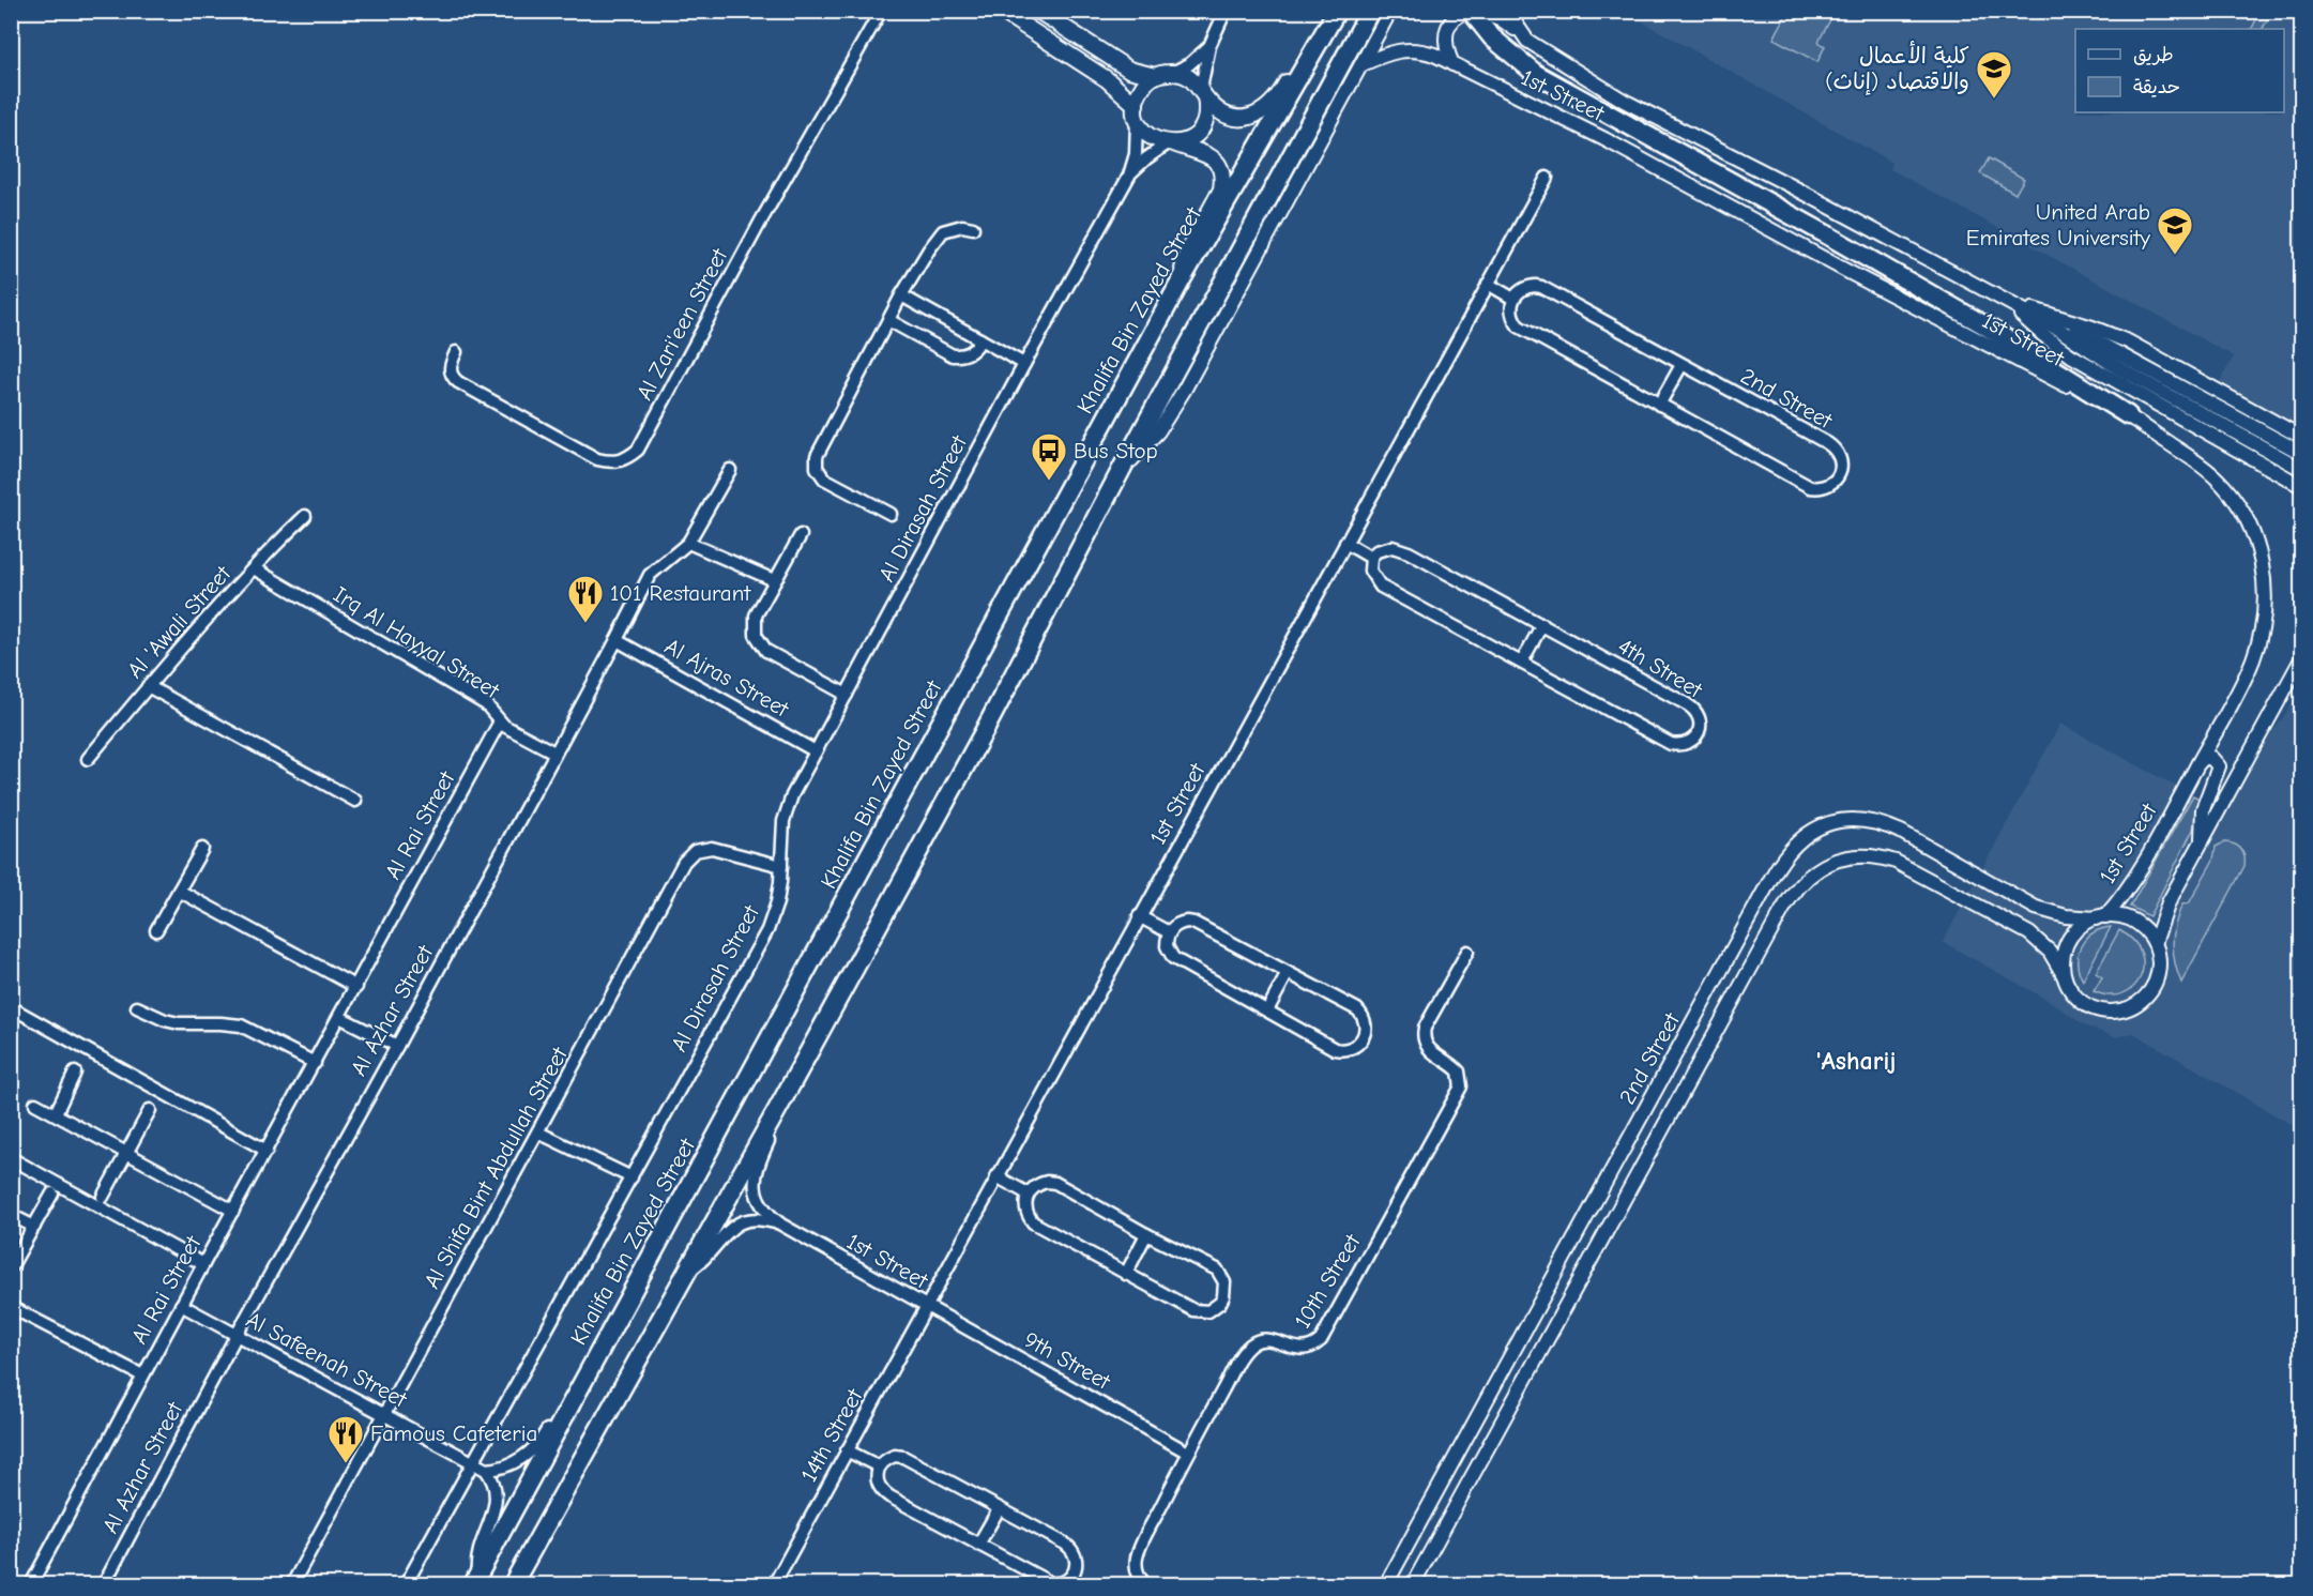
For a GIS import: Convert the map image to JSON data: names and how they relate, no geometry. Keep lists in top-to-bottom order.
{
  "streets": {
    "highway": ["Khalifa Bin Zayed Street"],
    "street": [
      "1st Street",
      "Al Zari'een Street",
      "2nd Street",
      "Al Dirasah Street",
      "Al 'Awali Street",
      "Irq Al Hayyal Street",
      "4th Street",
      "Al Ajras Street",
      "Al Rai Street",
      "Al Azhar Street",
      "Al Shifa Bint Abdullah Street",
      "10th Street",
      "Al Safeenah Street",
      "9th Street",
      "14th Street"
    ]
  },
  "crossings": [
    ["1st Street", "2nd Street"],
    ["1st Street", "9th Street"],
    ["1st Street", "14th Street"],
    ["Al Dirasah Street", "Al Ajras Street"],
    ["Al Dirasah Street", "Al Shifa Bint Abdullah Street"],
    ["Al Dirasah Street", "Al Safeenah Street"],
    ["Al 'Awali Street", "Irq Al Hayyal Street"],
    ["Irq Al Hayyal Street", "Al Rai Street"],
    ["Irq Al Hayyal Street", "Al Azhar Street"],
    ["Al Ajras Street", "Al Azhar Street"],
    ["Al Rai Street", "Al Safeenah Street"],
    ["Al Azhar Street", "Al Safeenah Street"],
    ["Al Shifa Bint Abdullah Street", "Al Safeenah Street"],
    ["10th Street", "9th Street"],
    ["9th Street", "14th Street"]
  ],
  "districts": ["'Asharij"],
  "places": {
    "school or university": ["كلية الأعمال والاقتصاد (إناث)", "United Arab Emirates University"],
    "bus stop": ["Bus Stop"],
    "restaurant": ["101 Restaurant", "Famous Cafeteria"]
  },
  "legend": ["طريق", "حديقة"]
}
